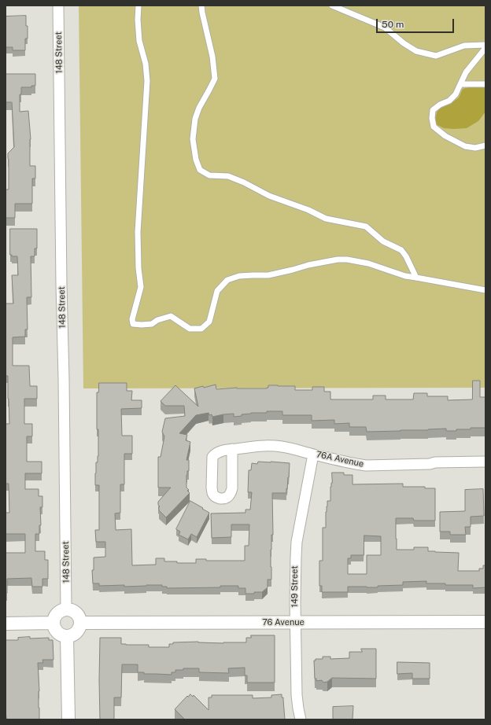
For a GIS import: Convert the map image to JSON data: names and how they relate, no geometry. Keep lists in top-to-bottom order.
{
  "streets": {
    "street": [
      "148 Street",
      "76A Avenue",
      "149 Street",
      "76 Avenue"
    ]
  },
  "crossings": [
    ["148 Street", "76 Avenue"],
    ["76A Avenue", "149 Street"],
    ["149 Street", "76 Avenue"]
  ],
  "scale_bar": "50 m"
}
